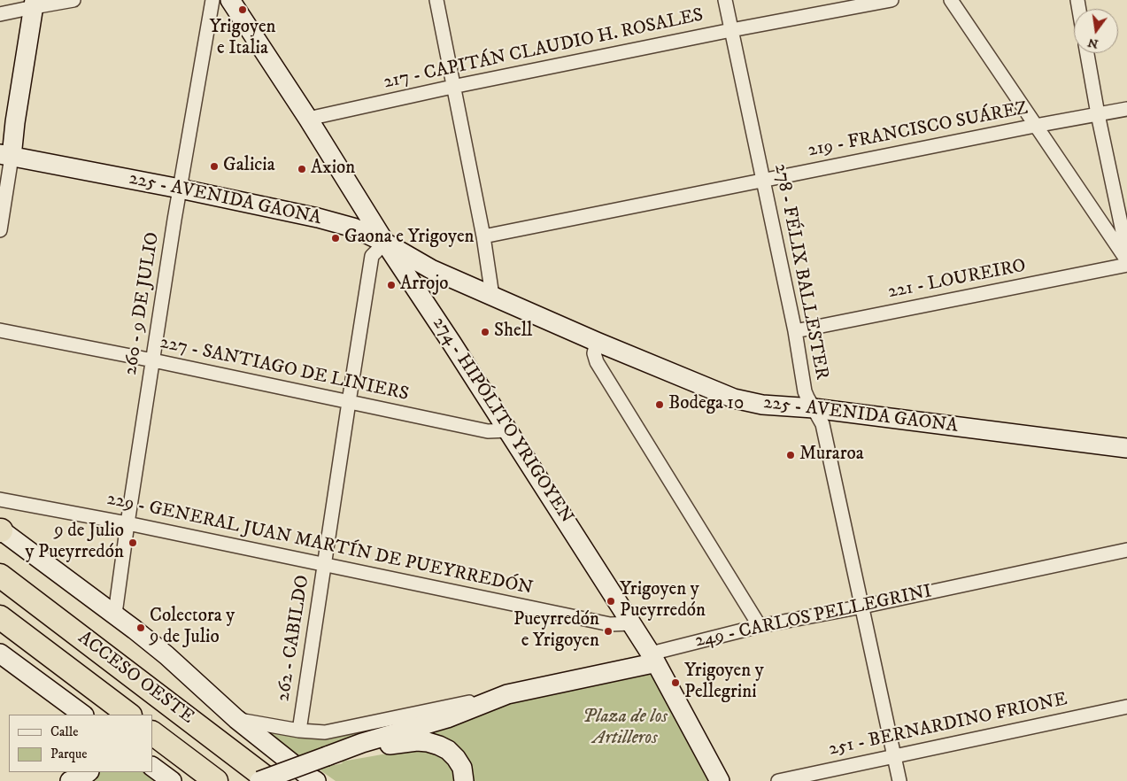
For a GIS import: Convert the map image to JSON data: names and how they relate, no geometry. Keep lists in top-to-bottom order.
{
  "streets": {
    "highway": ["ACCESO OESTE"],
    "street": [
      "217 - CAPITÁN CLAUDIO H. ROSALES",
      "219 - FRANCISCO SUÁREZ",
      "225 - AVENIDA GAONA",
      "278 - FÉLIX BALLESTER",
      "221 - LOUREIRO",
      "260 - 9 DE JULIO",
      "227 - SANTIAGO DE LINIERS",
      "274 - HIPÓLITO YRIGOYEN",
      "229 - GENERAL JUAN MARTÍN DE PUEYRREDÓN",
      "249 - CARLOS PELLEGRINI",
      "262 - CABILDO",
      "251 - BERNARDINO FRIONE"
    ]
  },
  "crossings": [
    ["217 - CAPITÁN CLAUDIO H. ROSALES", "278 - FÉLIX BALLESTER"],
    ["217 - CAPITÁN CLAUDIO H. ROSALES", "274 - HIPÓLITO YRIGOYEN"],
    ["219 - FRANCISCO SUÁREZ", "278 - FÉLIX BALLESTER"],
    ["225 - AVENIDA GAONA", "278 - FÉLIX BALLESTER"],
    ["225 - AVENIDA GAONA", "260 - 9 DE JULIO"],
    ["225 - AVENIDA GAONA", "274 - HIPÓLITO YRIGOYEN"],
    ["225 - AVENIDA GAONA", "262 - CABILDO"],
    ["278 - FÉLIX BALLESTER", "221 - LOUREIRO"],
    ["278 - FÉLIX BALLESTER", "249 - CARLOS PELLEGRINI"],
    ["278 - FÉLIX BALLESTER", "251 - BERNARDINO FRIONE"],
    ["260 - 9 DE JULIO", "227 - SANTIAGO DE LINIERS"],
    ["260 - 9 DE JULIO", "229 - GENERAL JUAN MARTÍN DE PUEYRREDÓN"],
    ["227 - SANTIAGO DE LINIERS", "274 - HIPÓLITO YRIGOYEN"],
    ["227 - SANTIAGO DE LINIERS", "262 - CABILDO"],
    ["274 - HIPÓLITO YRIGOYEN", "229 - GENERAL JUAN MARTÍN DE PUEYRREDÓN"],
    ["274 - HIPÓLITO YRIGOYEN", "249 - CARLOS PELLEGRINI"],
    ["274 - HIPÓLITO YRIGOYEN", "262 - CABILDO"],
    ["229 - GENERAL JUAN MARTÍN DE PUEYRREDÓN", "262 - CABILDO"],
    ["249 - CARLOS PELLEGRINI", "262 - CABILDO"]
  ],
  "parks": ["Plaza de los Artilleros"],
  "places": [
    "Yrigoyen e Italia",
    "Galicia",
    "Axion",
    "Gaona e Yrigoyen",
    "Arrojo",
    "Shell",
    "Bodega 10",
    "Muraroa",
    "9 de Julio y Pueyrredón",
    "Yrigoyen y Pueyrredón",
    "Colectora y 9 de Julio",
    "Pueyrredón e Yrigoyen",
    "Yrigoyen y Pellegrini"
  ],
  "legend": ["Calle", "Parque"],
  "north": "bottom"
}
